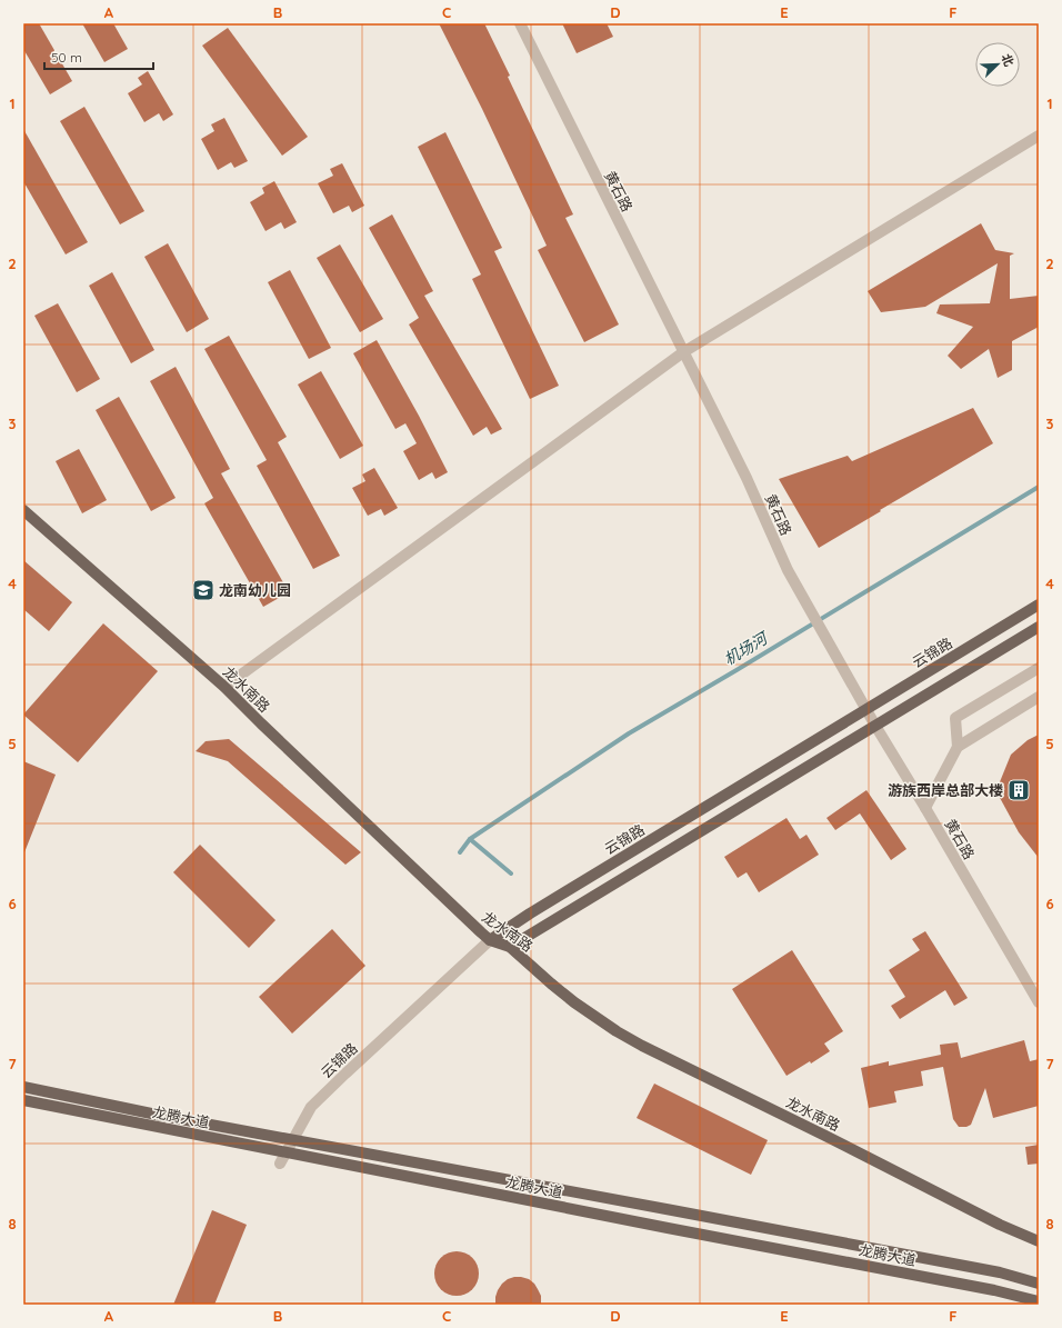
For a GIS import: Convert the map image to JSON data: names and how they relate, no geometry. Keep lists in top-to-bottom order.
{
  "streets": {
    "main road": ["云锦路", "龙水南路", "龙腾大道"],
    "street": ["黄石路"]
  },
  "crossings": [
    ["黄石路", "云锦路"],
    ["云锦路", "龙水南路"],
    ["云锦路", "龙腾大道"]
  ],
  "water": ["机场河"],
  "places": {
    "school or university": ["龙南幼儿园"],
    "building": ["游族西岸总部大楼"]
  },
  "scale_bar": "50 m",
  "north": "top right",
  "grid": {
    "columns": [
      "A",
      "B",
      "C",
      "D",
      "E",
      "F"
    ],
    "rows": [
      "1",
      "2",
      "3",
      "4",
      "5",
      "6",
      "7",
      "8"
    ]
  }
}
